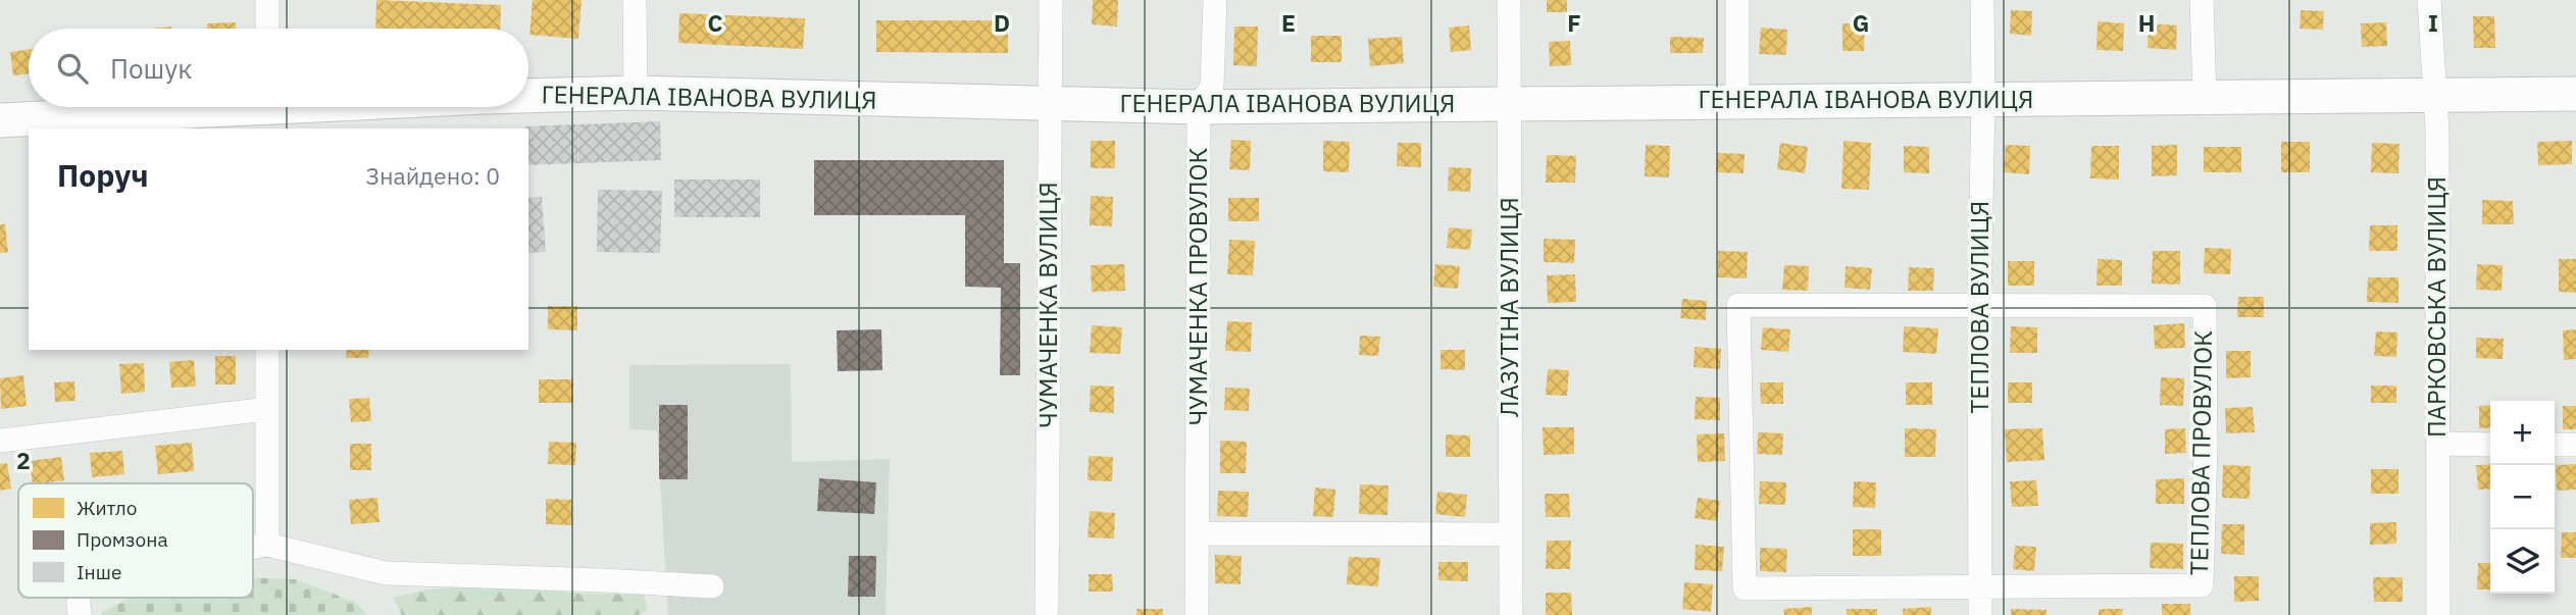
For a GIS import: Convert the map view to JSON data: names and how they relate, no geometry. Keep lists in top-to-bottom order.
{
  "streets": {
    "street": [
      "ГЕНЕРАЛА ІВАНОВА ВУЛИЦЯ",
      "ЧУМАЧЕНКА ПРОВУЛОК",
      "ЧУМАЧЕНКА ВУЛИЦЯ",
      "ЛАЗУТІНА ВУЛИЦЯ",
      "ТЕПЛОВА ВУЛИЦЯ",
      "ПАРКОВСЬКА ВУЛИЦЯ",
      "ТЕПЛОВА ПРОВУЛОК"
    ]
  },
  "crossings": [
    ["ГЕНЕРАЛА ІВАНОВА ВУЛИЦЯ", "ЧУМАЧЕНКА ПРОВУЛОК"],
    ["ГЕНЕРАЛА ІВАНОВА ВУЛИЦЯ", "ЧУМАЧЕНКА ВУЛИЦЯ"],
    ["ГЕНЕРАЛА ІВАНОВА ВУЛИЦЯ", "ЛАЗУТІНА ВУЛИЦЯ"],
    ["ГЕНЕРАЛА ІВАНОВА ВУЛИЦЯ", "ТЕПЛОВА ВУЛИЦЯ"],
    ["ГЕНЕРАЛА ІВАНОВА ВУЛИЦЯ", "ПАРКОВСЬКА ВУЛИЦЯ"],
    ["ТЕПЛОВА ВУЛИЦЯ", "ТЕПЛОВА ПРОВУЛОК"]
  ],
  "legend": ["Житло", "Промзона", "Інше"],
  "page": {
    "search": "Пошук",
    "heading": ["Поруч", "Знайдено: 0"],
    "map_buttons": ["+", "−"]
  },
  "grid": {
    "columns": [
      "C",
      "D",
      "E",
      "F",
      "G",
      "H",
      "I"
    ],
    "rows": ["2"]
  }
}
